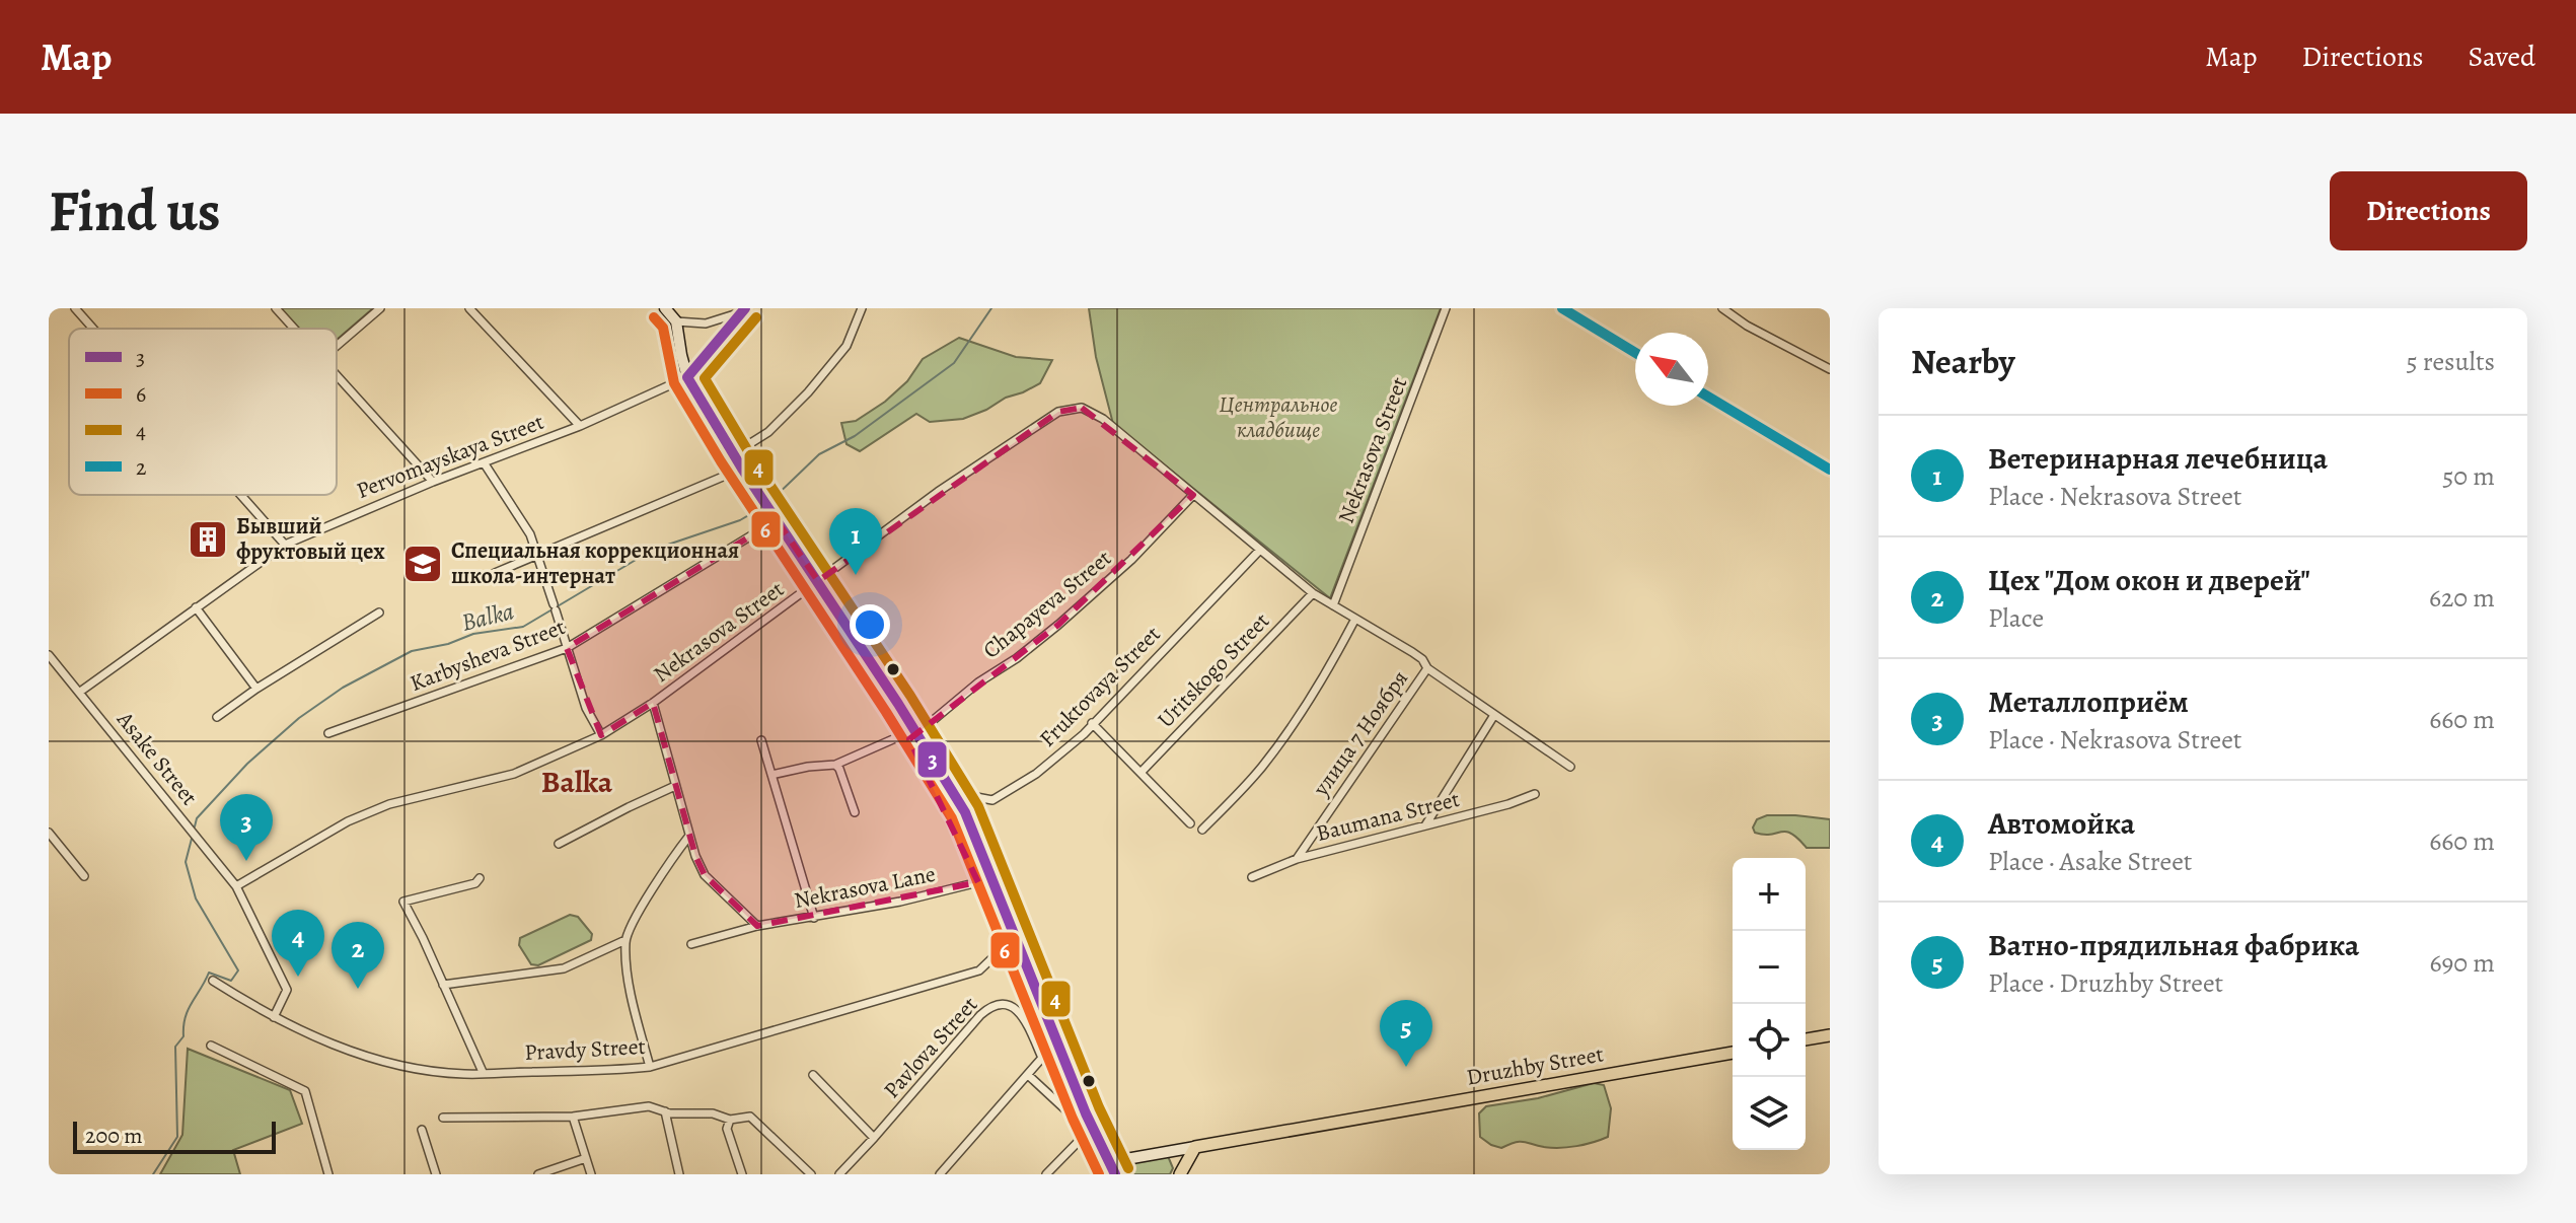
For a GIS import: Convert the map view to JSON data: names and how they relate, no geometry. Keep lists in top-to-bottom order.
{
  "streets": {
    "main road": ["Druzhby Street"],
    "street": [
      "Nekrasova Street",
      "Pervomayskaya Street",
      "Chapayeva Street",
      "Karbysheva Street",
      "Uritskogo Street",
      "Fruktovaya Street",
      "улица 7 Ноября",
      "Asake Street",
      "Baumana Street",
      "Nekrasova Lane",
      "Pavlova Street",
      "Pravdy Street"
    ]
  },
  "crossings": [
    ["Nekrasova Street", "Chapayeva Street"],
    ["Nekrasova Street", "Uritskogo Street"],
    ["Nekrasova Street", "Fruktovaya Street"],
    ["Nekrasova Street", "улица 7 Ноября"],
    ["Nekrasova Street", "Asake Street"],
    ["Pervomayskaya Street", "Asake Street"],
    ["улица 7 Ноября", "Baumana Street"],
    ["Asake Street", "Pravdy Street"],
    ["Nekrasova Lane", "Pravdy Street"]
  ],
  "districts": ["Balka"],
  "water": ["Balka"],
  "parks": ["Центральное кладбище"],
  "places": {
    "building": ["Бывший фруктовый цех"],
    "school or university": ["Специальная коррекционная школа-интернат"]
  },
  "lines": [
    "transit line 3",
    "transit line 2",
    "transit line 6",
    "transit line 4"
  ],
  "legend": [
    "3",
    "6",
    "4",
    "2"
  ],
  "scale_bar": "200 m",
  "north": "top left",
  "page": {
    "header": "Map",
    "nav": ["Map", "Directions", "Saved"],
    "buttons": "Directions",
    "title": "Find us",
    "heading": ["Nearby", "5 results"],
    "list": [
      {
        "mark": "1",
        "name": "Ветеринарная лечебница",
        "note": "Place · Nekrasova Street",
        "value": "50 m"
      },
      {
        "mark": "2",
        "name": "Цех \"Дом окон и дверей\"",
        "note": "Place",
        "value": "620 m"
      },
      {
        "mark": "3",
        "name": "Металлоприём",
        "note": "Place · Nekrasova Street",
        "value": "660 m"
      },
      {
        "mark": "4",
        "name": "Автомойка",
        "note": "Place · Asake Street",
        "value": "660 m"
      },
      {
        "mark": "5",
        "name": "Ватно-прядильная фабрика",
        "note": "Place · Druzhby Street",
        "value": "690 m"
      }
    ],
    "pins": [
      "1",
      "3",
      "4",
      "2",
      "5"
    ],
    "map_buttons": ["+", "−"],
    "scale": "200 m"
  }
}
